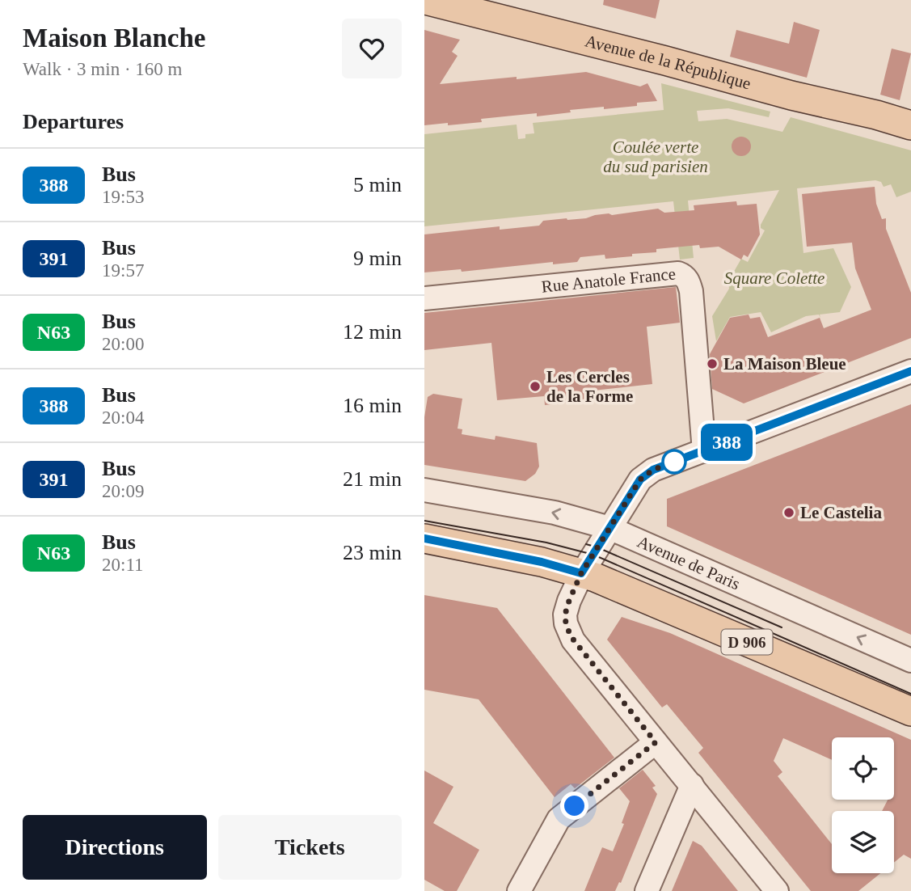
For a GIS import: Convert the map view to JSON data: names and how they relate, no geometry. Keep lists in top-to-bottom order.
{
  "streets": {
    "main road": ["Avenue de la République", "D 906"],
    "street": ["Rue Anatole France", "Avenue de Paris"]
  },
  "one_way": ["Avenue de Paris"],
  "parks": ["Coulée verte du sud parisien", "Square Colette"],
  "places": ["La Maison Bleue", "Les Cercles de la Forme", "Le Castelia"],
  "lines": ["bus line 388"],
  "page": {
    "heading": [
      ["Maison Blanche", "Walk · 3 min · 160 m"],
      "Departures"
    ],
    "on_map": "388",
    "list": [
      {
        "mark": "388",
        "name": "Bus",
        "note": "19:53",
        "value": "5 min"
      },
      {
        "mark": "391",
        "name": "Bus",
        "note": "19:57",
        "value": "9 min"
      },
      {
        "mark": "N63",
        "name": "Bus",
        "note": "20:00",
        "value": "12 min"
      },
      {
        "mark": "388",
        "name": "Bus",
        "note": "20:04",
        "value": "16 min"
      },
      {
        "mark": "391",
        "name": "Bus",
        "note": "20:09",
        "value": "21 min"
      },
      {
        "mark": "N63",
        "name": "Bus",
        "note": "20:11",
        "value": "23 min"
      }
    ],
    "buttons": ["Directions", "Tickets"]
  }
}
